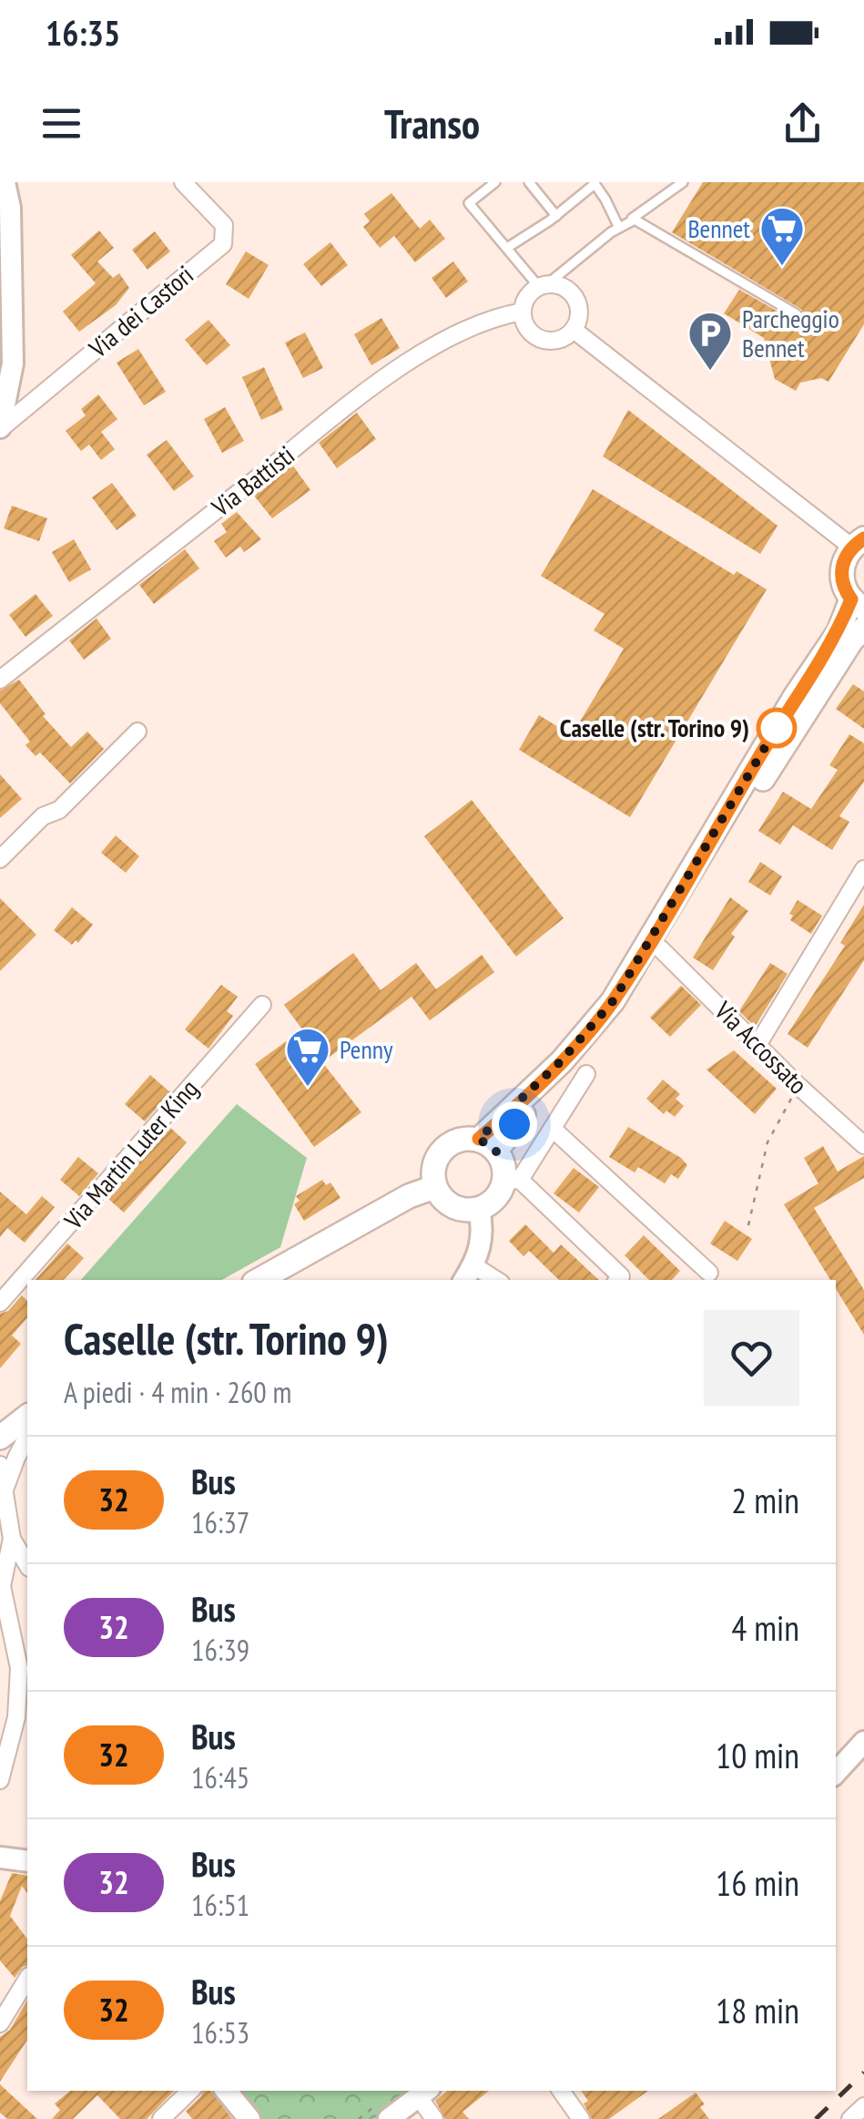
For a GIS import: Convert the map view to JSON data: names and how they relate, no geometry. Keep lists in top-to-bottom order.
{
  "streets": {
    "street": [
      "Via dei Castori",
      "Via Battisti",
      "Via Accossato",
      "Via Martin Luter King"
    ]
  },
  "places": {
    "supermarket": ["Bennet", "Penny"],
    "parking": ["Parcheggio Bennet"],
    "other": ["Caselle (str. Torino 9)"]
  },
  "lines": ["bus line 32"],
  "page": {
    "status": "16:35",
    "header": "Transo",
    "heading": ["Caselle (str. Torino 9)", "A piedi · 4 min · 260 m"],
    "list": [
      {
        "mark": "32",
        "name": "Bus",
        "note": "16:37",
        "value": "2 min"
      },
      {
        "mark": "32",
        "name": "Bus",
        "note": "16:39",
        "value": "4 min"
      },
      {
        "mark": "32",
        "name": "Bus",
        "note": "16:45",
        "value": "10 min"
      },
      {
        "mark": "32",
        "name": "Bus",
        "note": "16:51",
        "value": "16 min"
      },
      {
        "mark": "32",
        "name": "Bus",
        "note": "16:53",
        "value": "18 min"
      }
    ]
  }
}
